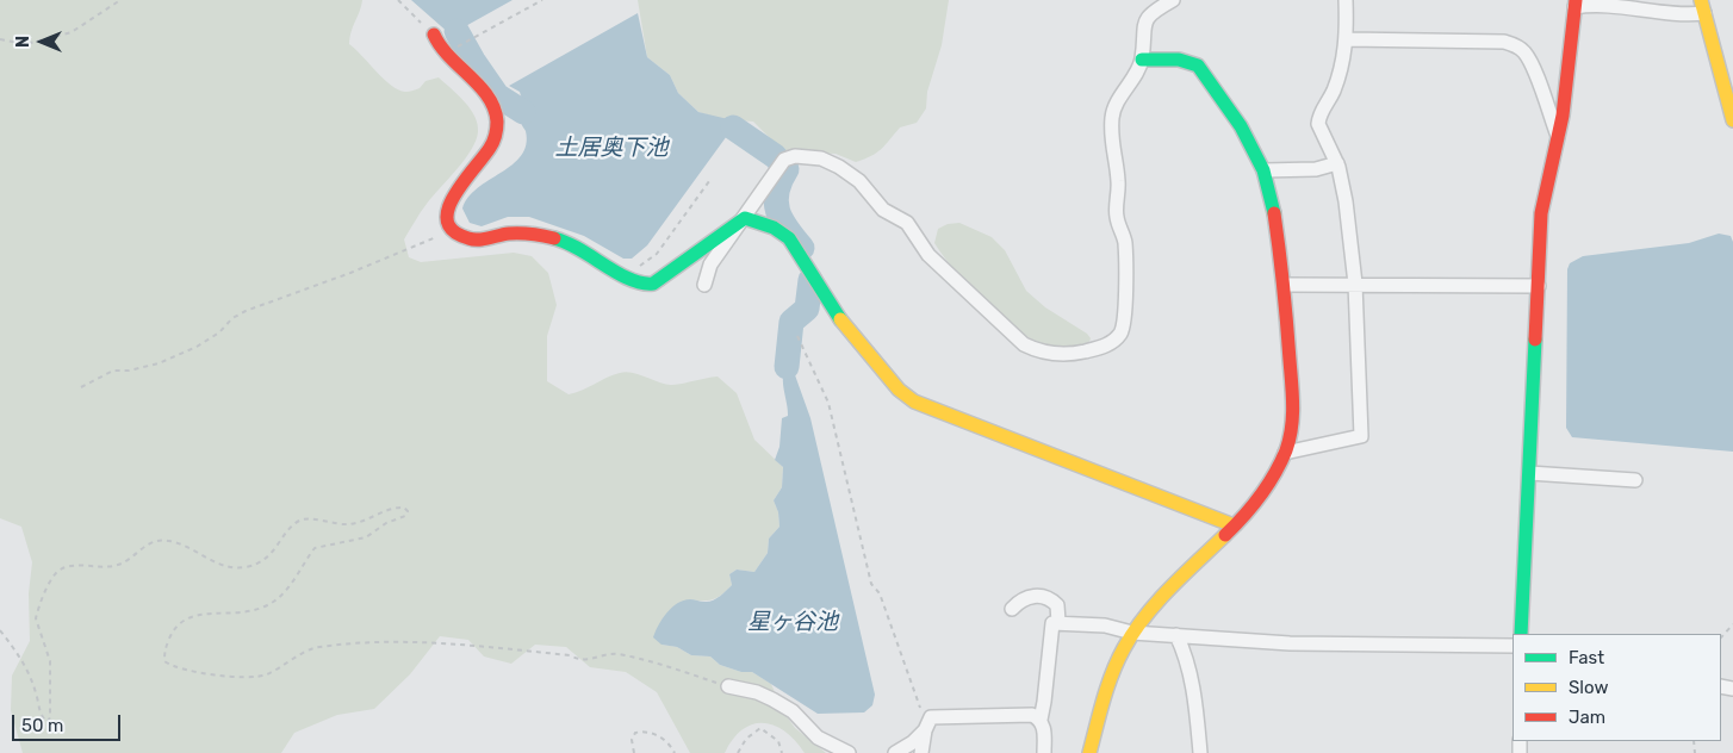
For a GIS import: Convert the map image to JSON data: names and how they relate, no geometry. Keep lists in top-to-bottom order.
{
  "water": ["土居奥下池", "星ヶ谷池"],
  "legend": ["Fast", "Slow", "Jam"],
  "scale_bar": "50 m",
  "north": "left"
}
